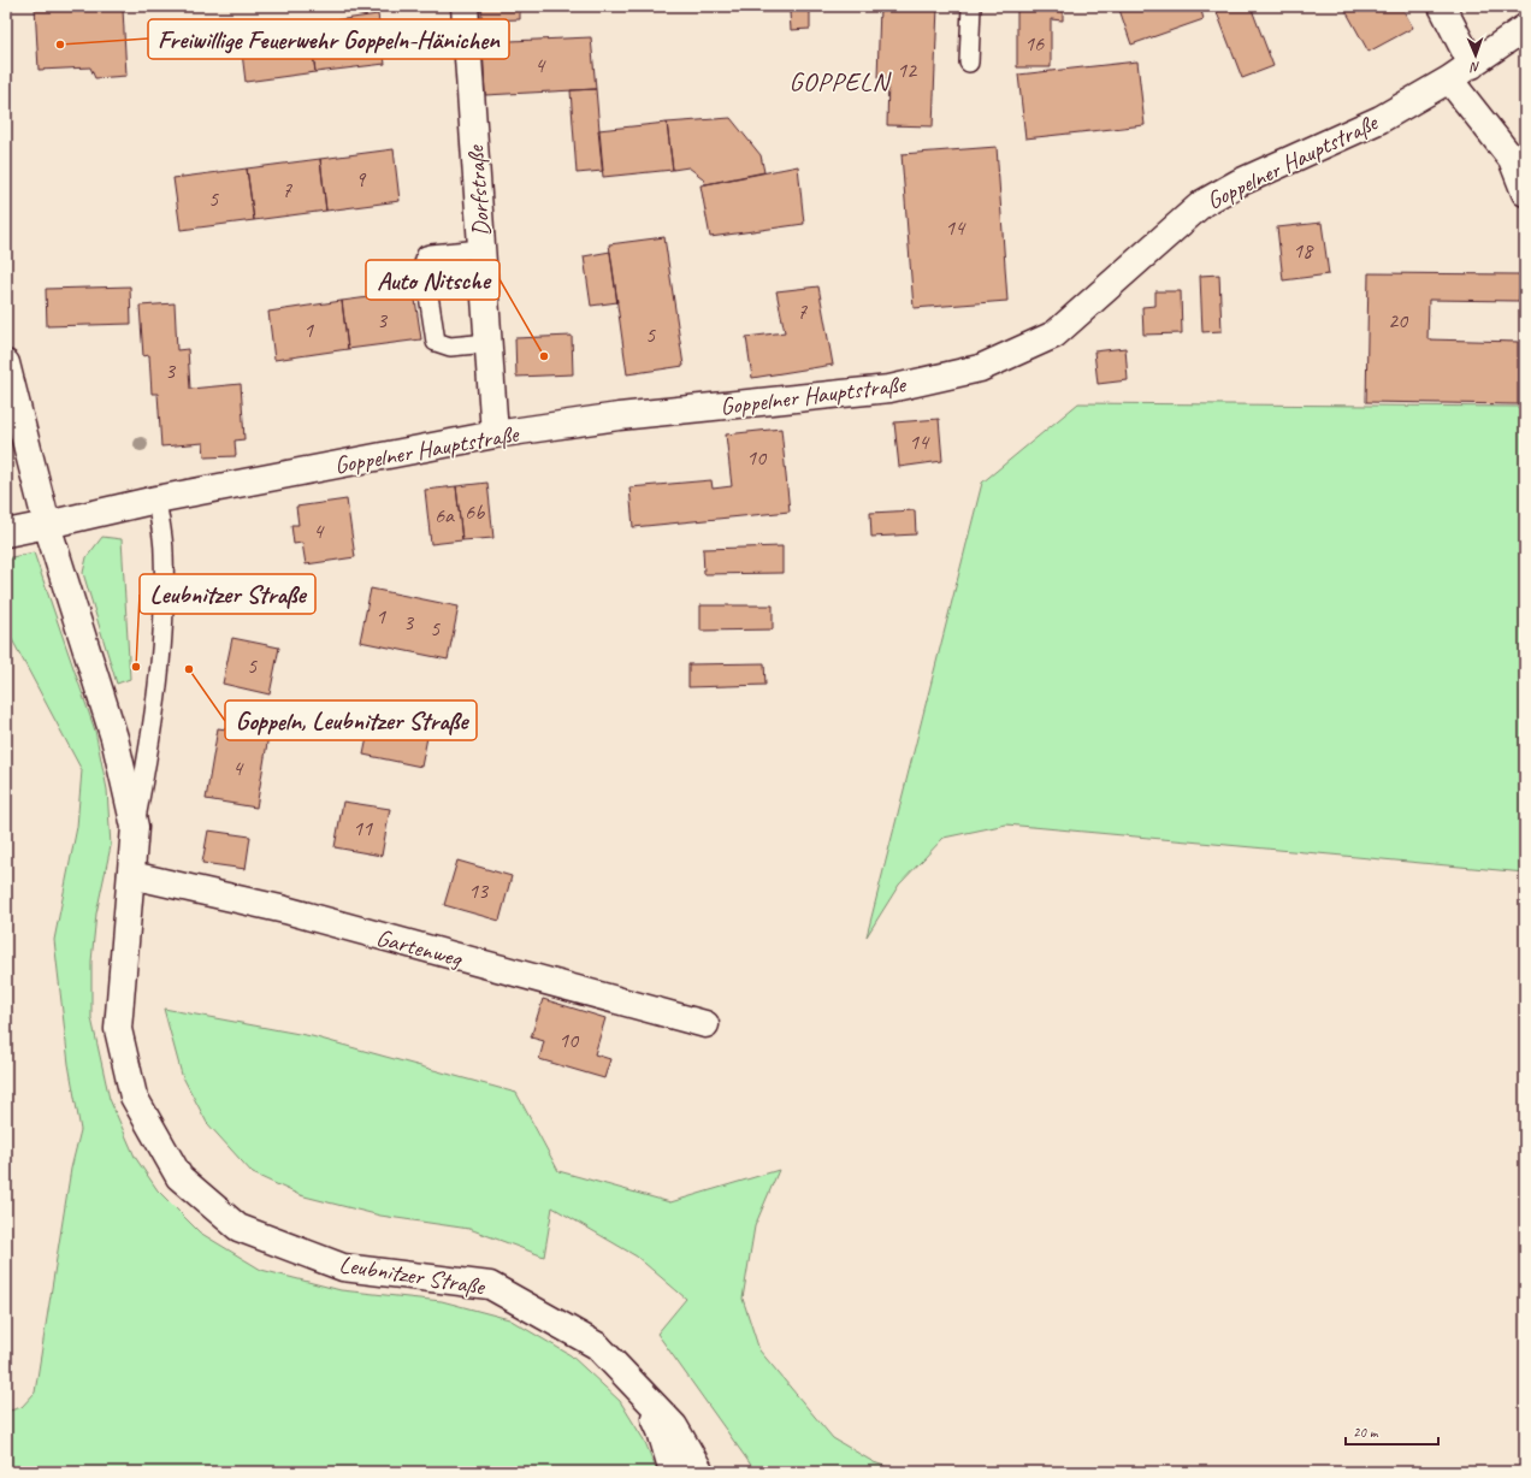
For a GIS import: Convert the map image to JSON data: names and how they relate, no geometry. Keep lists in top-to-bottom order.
{
  "streets": {
    "street": [
      "Goppelner Hauptstraße",
      "Dorfstraße",
      "Gartenweg",
      "Leubnitzer Straße"
    ]
  },
  "crossings": [
    ["Goppelner Hauptstraße", "Dorfstraße"],
    ["Goppelner Hauptstraße", "Leubnitzer Straße"],
    ["Gartenweg", "Leubnitzer Straße"]
  ],
  "districts": ["GOPPELN"],
  "places": [
    "Freiwillige Feuerwehr Goppeln-Hänichen",
    "Auto Nitsche",
    "Leubnitzer Straße",
    "Goppeln, Leubnitzer Straße"
  ],
  "house_numbers": [
    "16",
    "4",
    "12",
    "9",
    "7",
    "5",
    "14",
    "18",
    "7",
    "3",
    "20",
    "1",
    "5",
    "3",
    "14",
    "10",
    "6b",
    "6a",
    "4",
    "1",
    "3",
    "5",
    "5",
    "4",
    "11",
    "13",
    "10"
  ],
  "scale_bar": "20 m",
  "north": "bottom"
}
